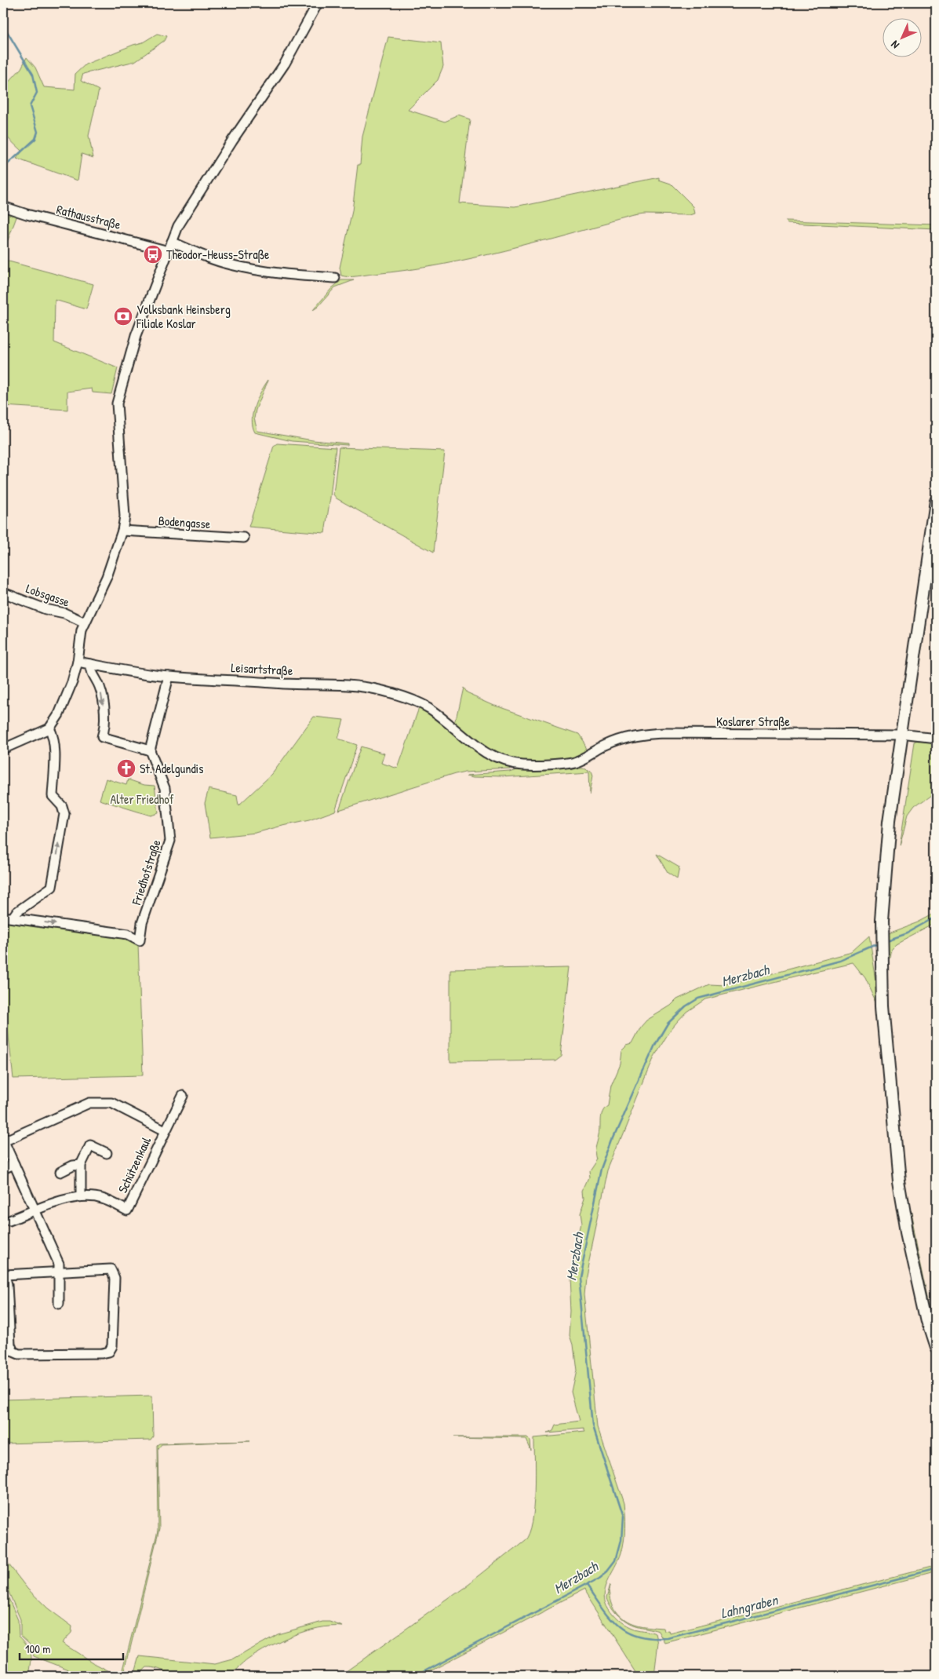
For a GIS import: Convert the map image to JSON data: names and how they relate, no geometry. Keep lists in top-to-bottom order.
{
  "streets": {
    "street": [
      "Rathausstraße",
      "Bodengasse",
      "Lobsgasse",
      "Leisartstraße",
      "Koslarer Straße",
      "Friedhofstraße",
      "Schützenkaul"
    ]
  },
  "crossings": [
    ["Leisartstraße", "Koslarer Straße"]
  ],
  "water": ["Merzbach", "Lahngraben"],
  "parks": ["Alter Friedhof"],
  "places": {
    "bus stop": ["Theodor-Heuss-Straße"],
    "bank": ["Volksbank Heinsberg Filiale Koslar"],
    "church": ["St. Adelgundis"]
  },
  "scale_bar": "100 m",
  "north": "bottom left"
}
